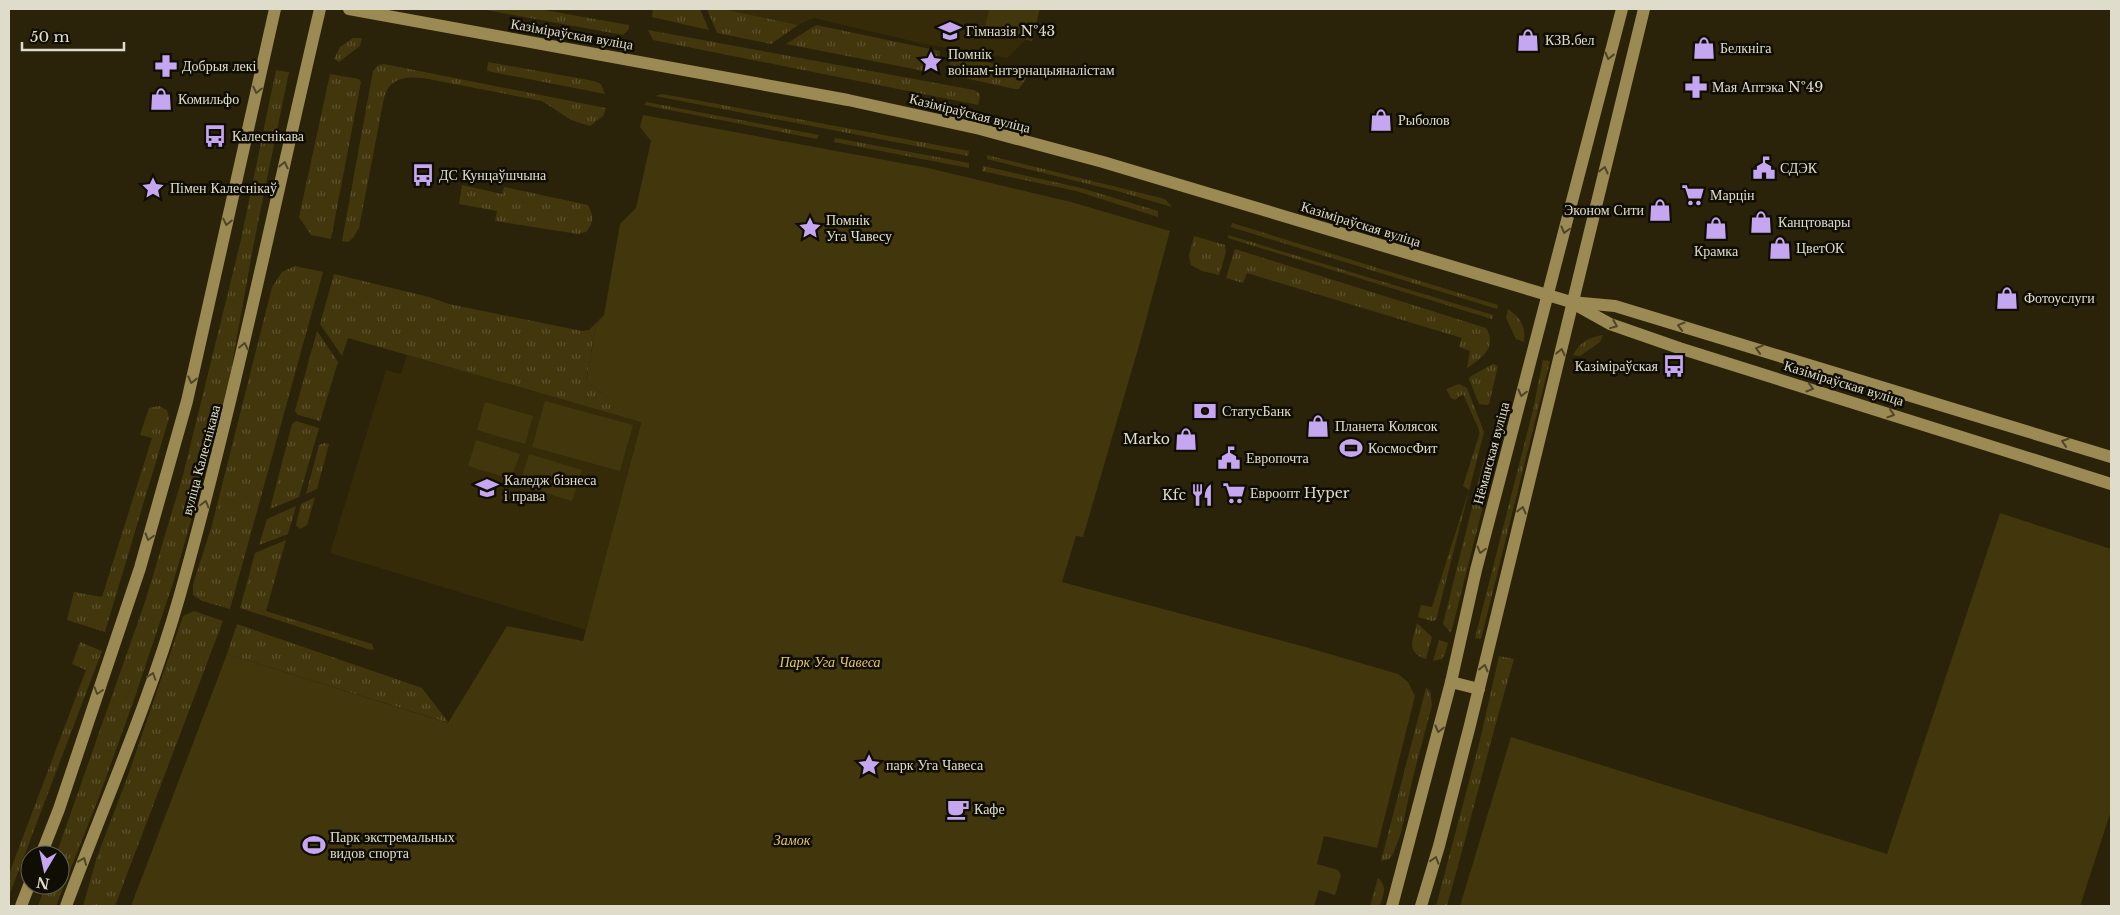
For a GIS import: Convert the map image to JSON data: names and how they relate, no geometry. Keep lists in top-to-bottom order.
{
  "streets": {
    "main road": ["Казіміраўская вуліца", "Нёманская вуліца", "вуліца Калеснікава"]
  },
  "crossings": [
    ["Казіміраўская вуліца", "Нёманская вуліца"]
  ],
  "parks": ["Парк Уга Чавеса", "Замок"],
  "places": {
    "school or university": ["Гімназія №43", "Каледж бізнеса і права"],
    "shop": [
      "КЗВ.бел",
      "Белкніга",
      "Комильфо",
      "Рыболов",
      "Эконом Сити",
      "Канцтовары",
      "Крамка",
      "ЦветОК",
      "Фотоуслуги",
      "Планета Колясок",
      "Marko"
    ],
    "place": [
      "Помнік воінам-інтэрнацыяналістам",
      "Пімен Калеснікаў",
      "Помнік Уга Чавесу",
      "парк Уга Чавеса"
    ],
    "pharmacy": ["Добрыя лекі", "Мая Аптэка №49"],
    "bus stop": ["Калеснікава", "ДС Кунцаўшчына", "Казіміраўская"],
    "public building": ["СДЭК", "Европочта"],
    "supermarket": ["Марцін", "Евроопт Hyper"],
    "bank": ["СтатусБанк"],
    "sports": ["КосмосФит", "Парк экстремальных видов спорта"],
    "restaurant": ["Kfc"],
    "cafe": ["Кафе"]
  },
  "scale_bar": "50 m",
  "north": "bottom"
}
